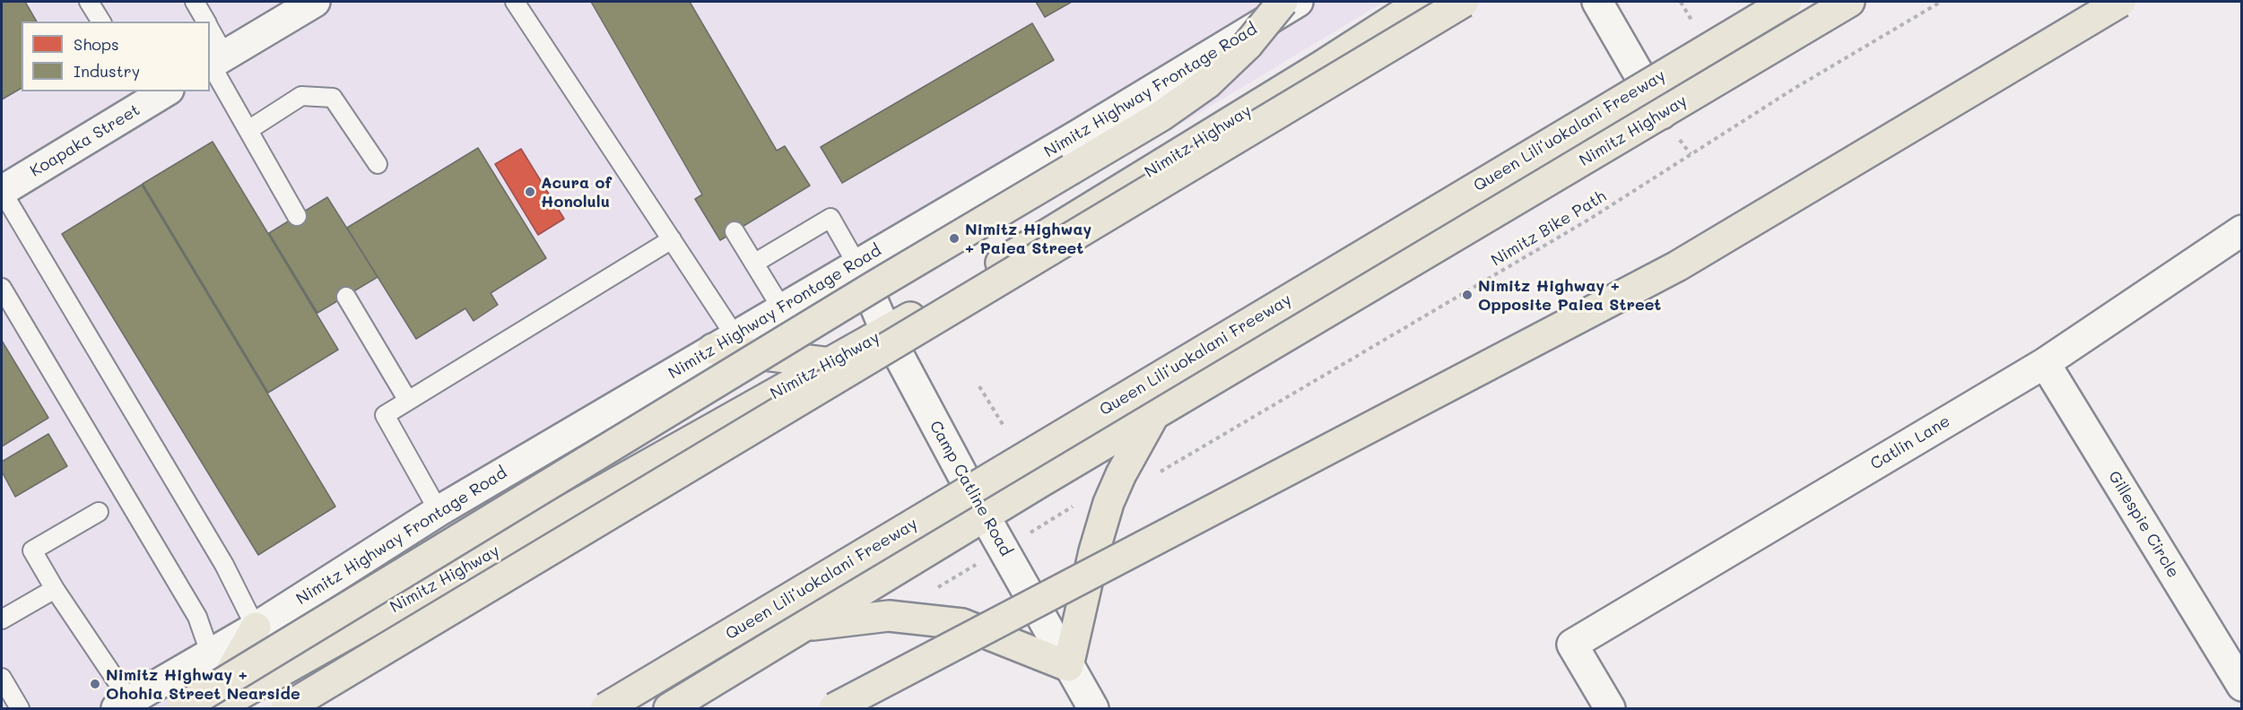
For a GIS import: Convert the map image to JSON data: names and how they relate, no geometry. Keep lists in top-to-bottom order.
{
  "streets": {
    "main road": ["Queen Liliʻuokalani Freeway", "Nimitz Highway"],
    "street": [
      "Nimitz Highway Frontage Road",
      "Koapaka Street",
      "Catlin Lane",
      "Camp Catline Road",
      "Gillespie Circle"
    ],
    "path": ["Nimitz Bike Path"]
  },
  "crossings": [
    ["Nimitz Highway Frontage Road", "Camp Catline Road"],
    ["Nimitz Highway", "Camp Catline Road"],
    ["Catlin Lane", "Gillespie Circle"]
  ],
  "places": [
    "Acura of Honolulu",
    "Nimitz Highway + Paiea Street",
    "Nimitz Highway + Opposite Paiea Street",
    "Nimitz Highway + Ohohia Street Nearside"
  ],
  "legend": ["Shops", "Industry"]
}
